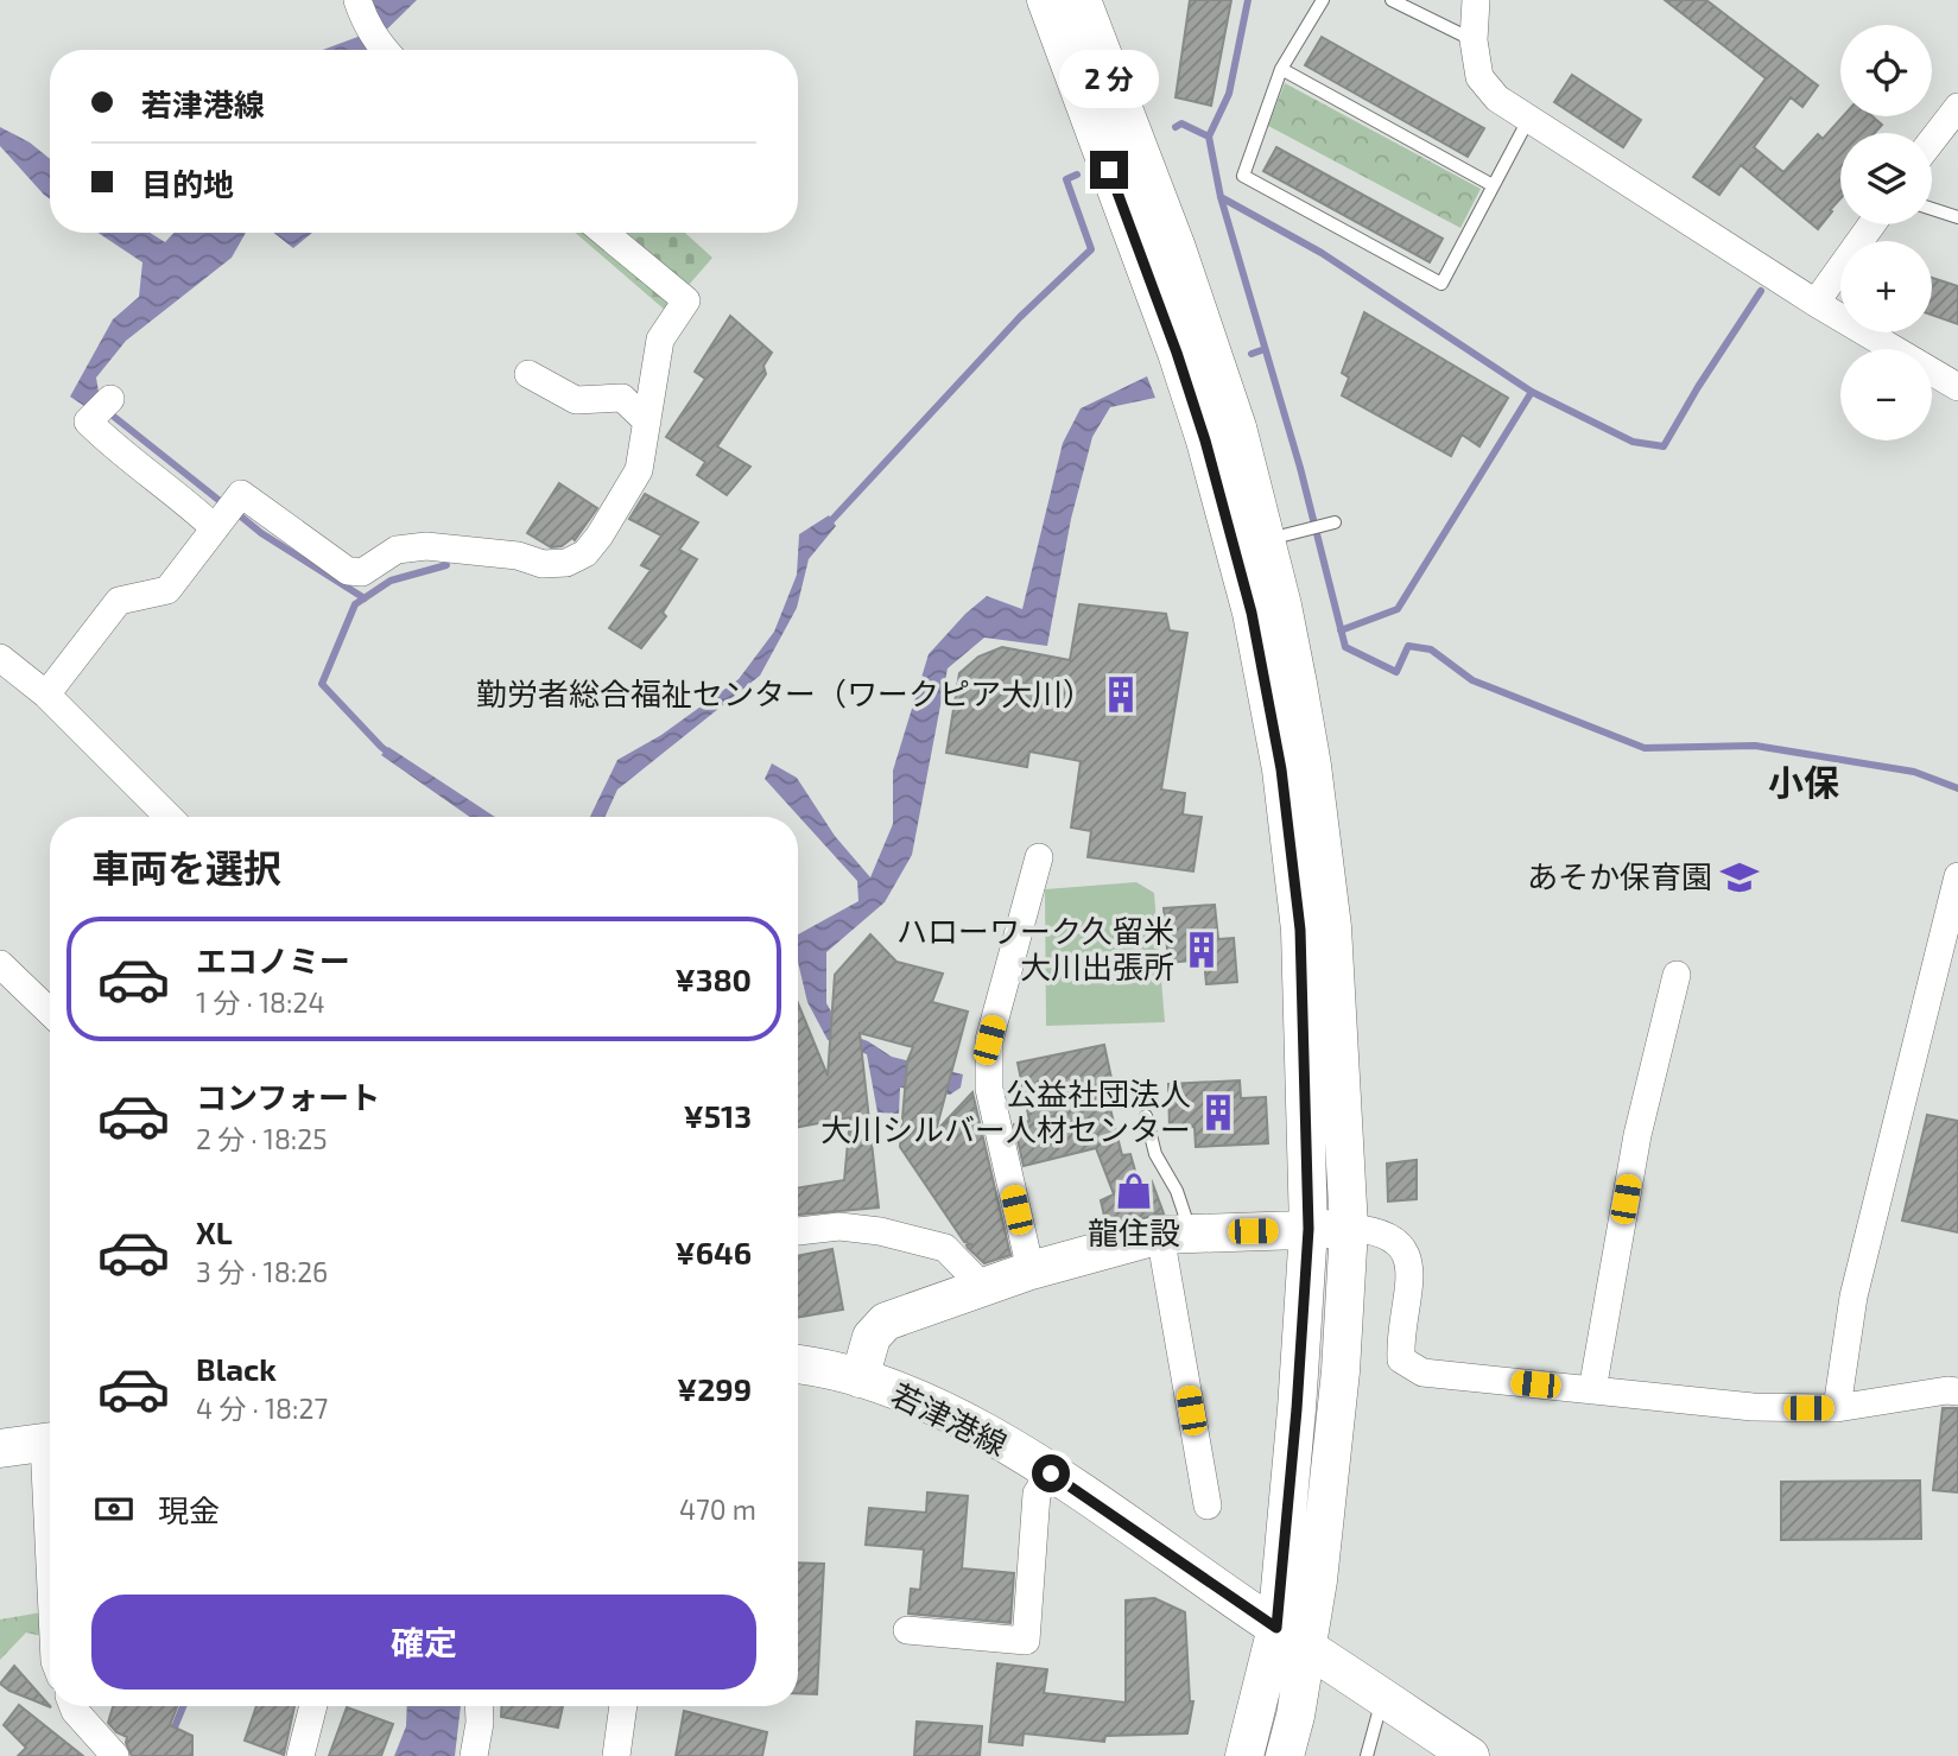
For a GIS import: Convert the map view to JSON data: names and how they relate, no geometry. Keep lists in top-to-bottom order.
{
  "streets": {
    "street": ["若津港線"]
  },
  "districts": ["小保"],
  "places": {
    "building": ["勤労者総合福祉センター（ワークピア大川）", "ハローワーク久留米 大川出張所", "公益社団法人 大川シルバー人材センター"],
    "school or university": ["あそか保育園"],
    "shop": ["龍住設"]
  },
  "page": {
    "map_buttons": ["+", "−"],
    "bubble": "2 分",
    "banner": ["若津港線", "目的地"],
    "heading": "車両を選択",
    "list": [
      {
        "name": "エコノミー",
        "note": "1 分 · 18:24",
        "value": "¥380"
      },
      {
        "name": "コンフォート",
        "note": "2 分 · 18:25",
        "value": "¥513"
      },
      {
        "name": "XL",
        "note": "3 分 · 18:26",
        "value": "¥646"
      },
      {
        "name": "Black",
        "note": "4 分 · 18:27",
        "value": "¥299"
      }
    ],
    "pay": ["現金", "470 m"],
    "buttons": "確定"
  }
}
